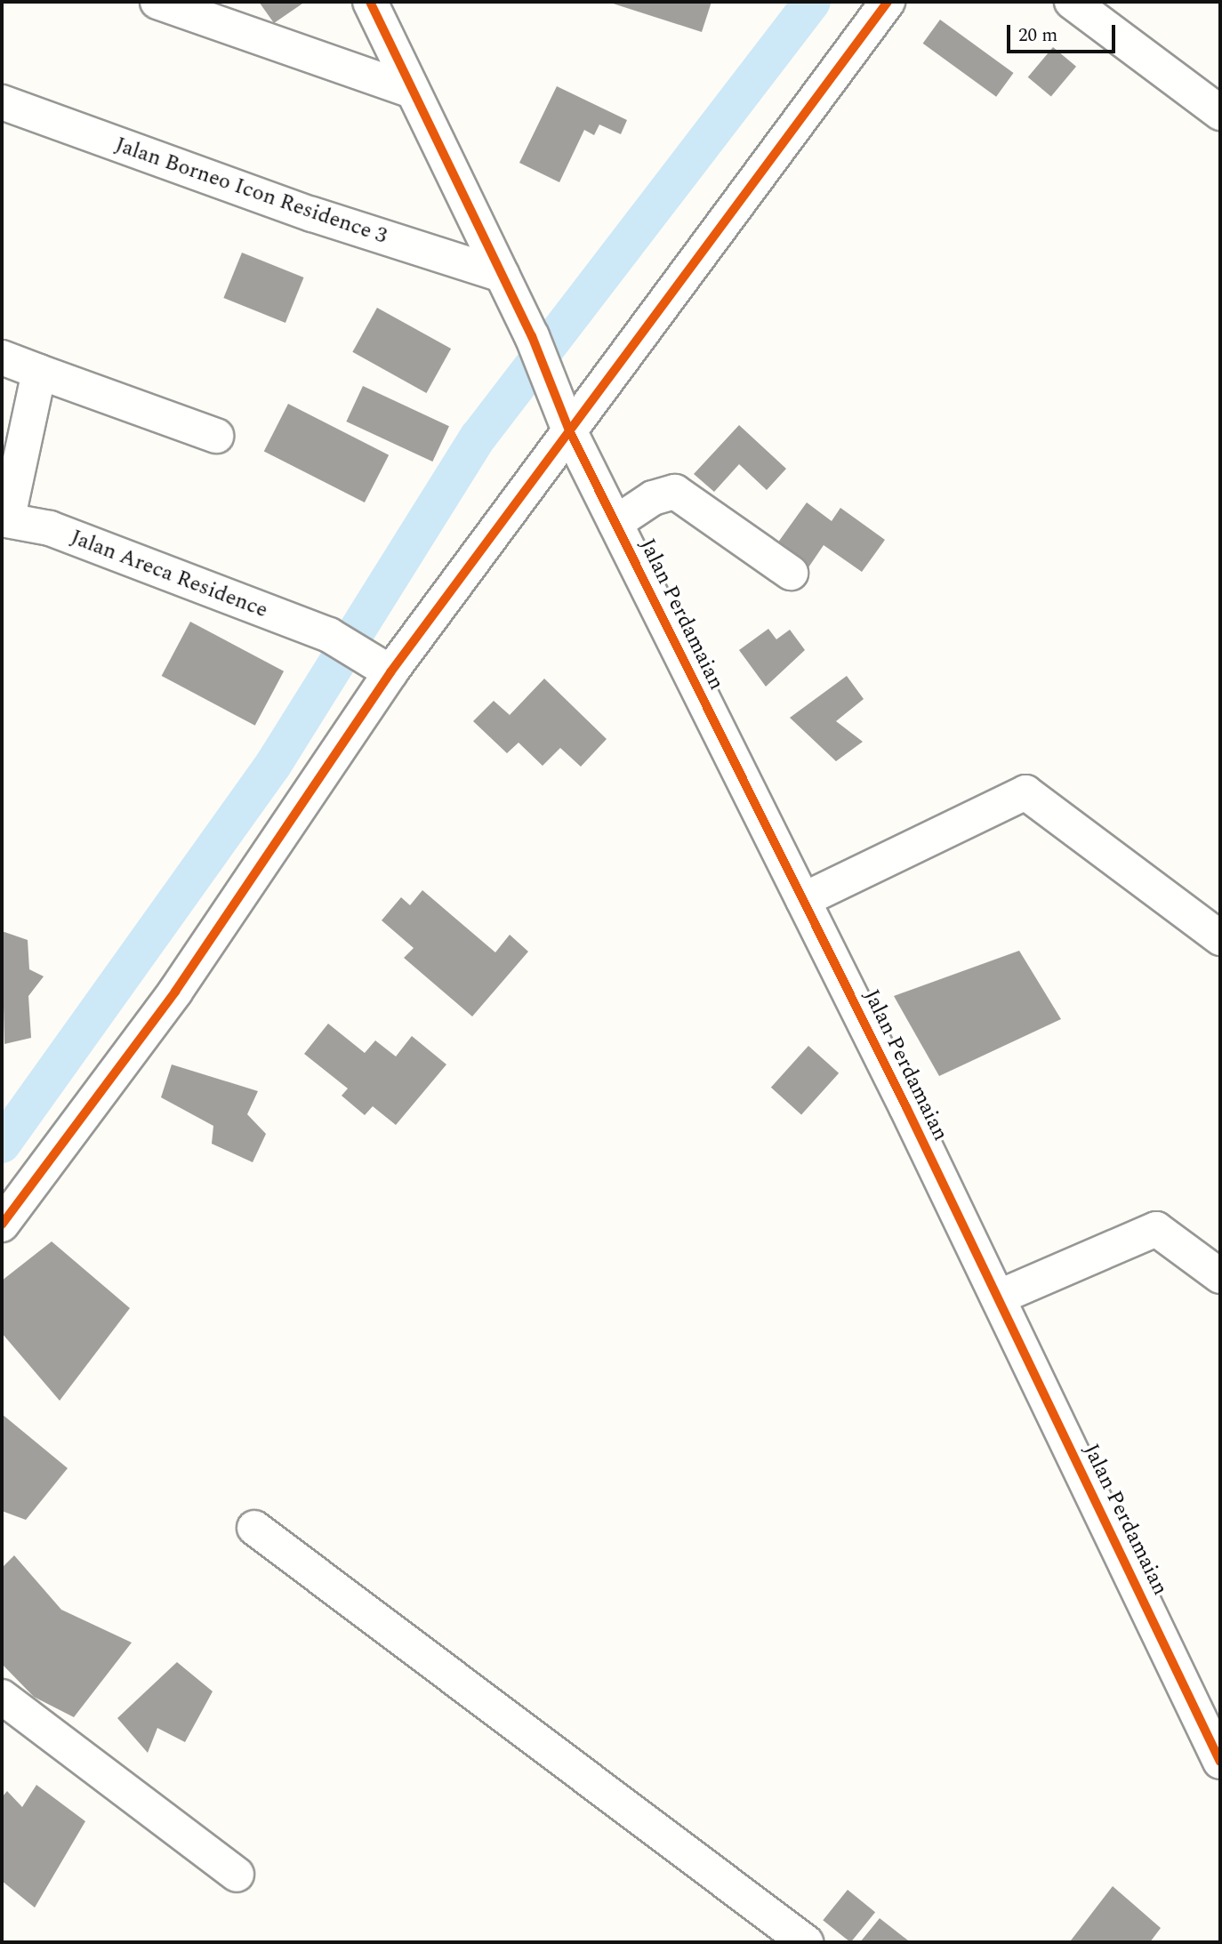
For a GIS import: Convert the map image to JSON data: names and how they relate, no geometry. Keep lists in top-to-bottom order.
{
  "streets": {
    "street": ["Jalan Borneo Icon Residence 3", "Jalan Areca Residence", "Jalan Perdamaian"]
  },
  "crossings": [
    ["Jalan Borneo Icon Residence 3", "Jalan Perdamaian"]
  ],
  "scale_bar": "20 m"
}
